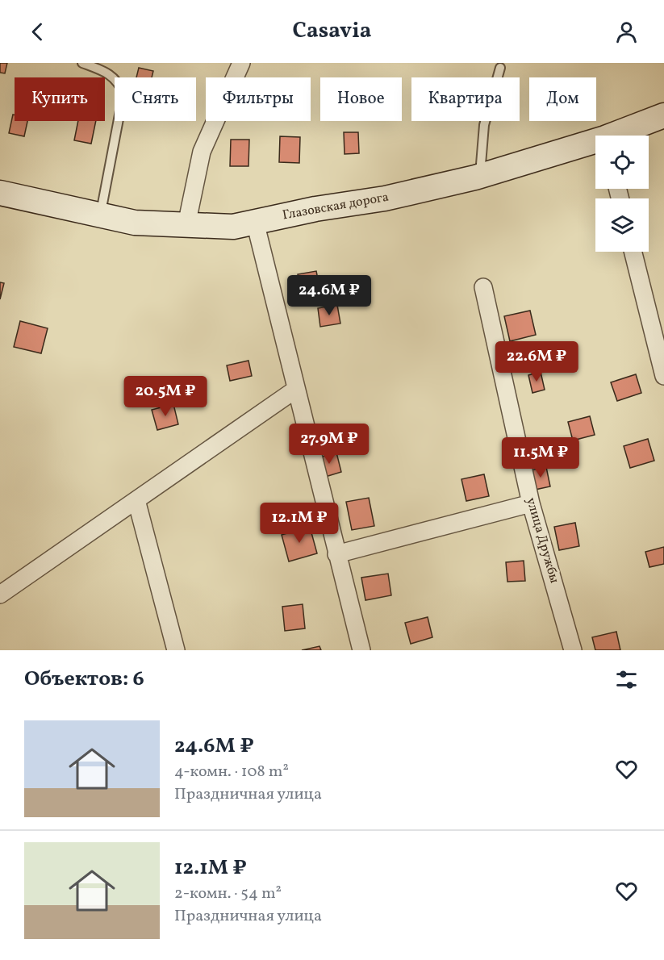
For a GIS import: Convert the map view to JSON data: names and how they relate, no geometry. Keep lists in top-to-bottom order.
{
  "streets": {
    "street": ["Глазовская дорога", "улица Дружбы"]
  },
  "page": {
    "header": "Casavia",
    "chip": [
      "Купить",
      "Снять",
      "Фильтры",
      "Новое",
      "Квартира",
      "Дом"
    ],
    "price": [
      "24.6M ₽",
      "22.6M ₽",
      "20.5M ₽",
      "27.9M ₽",
      "11.5M ₽",
      "12.1M ₽"
    ],
    "heading": "Объектов: 6",
    "list": [
      {
        "name": "24.6M ₽",
        "note": "4-комн. · 108 m² · Праздничная улица"
      },
      {
        "name": "12.1M ₽",
        "note": "2-комн. · 54 m² · Праздничная улица"
      }
    ]
  }
}
